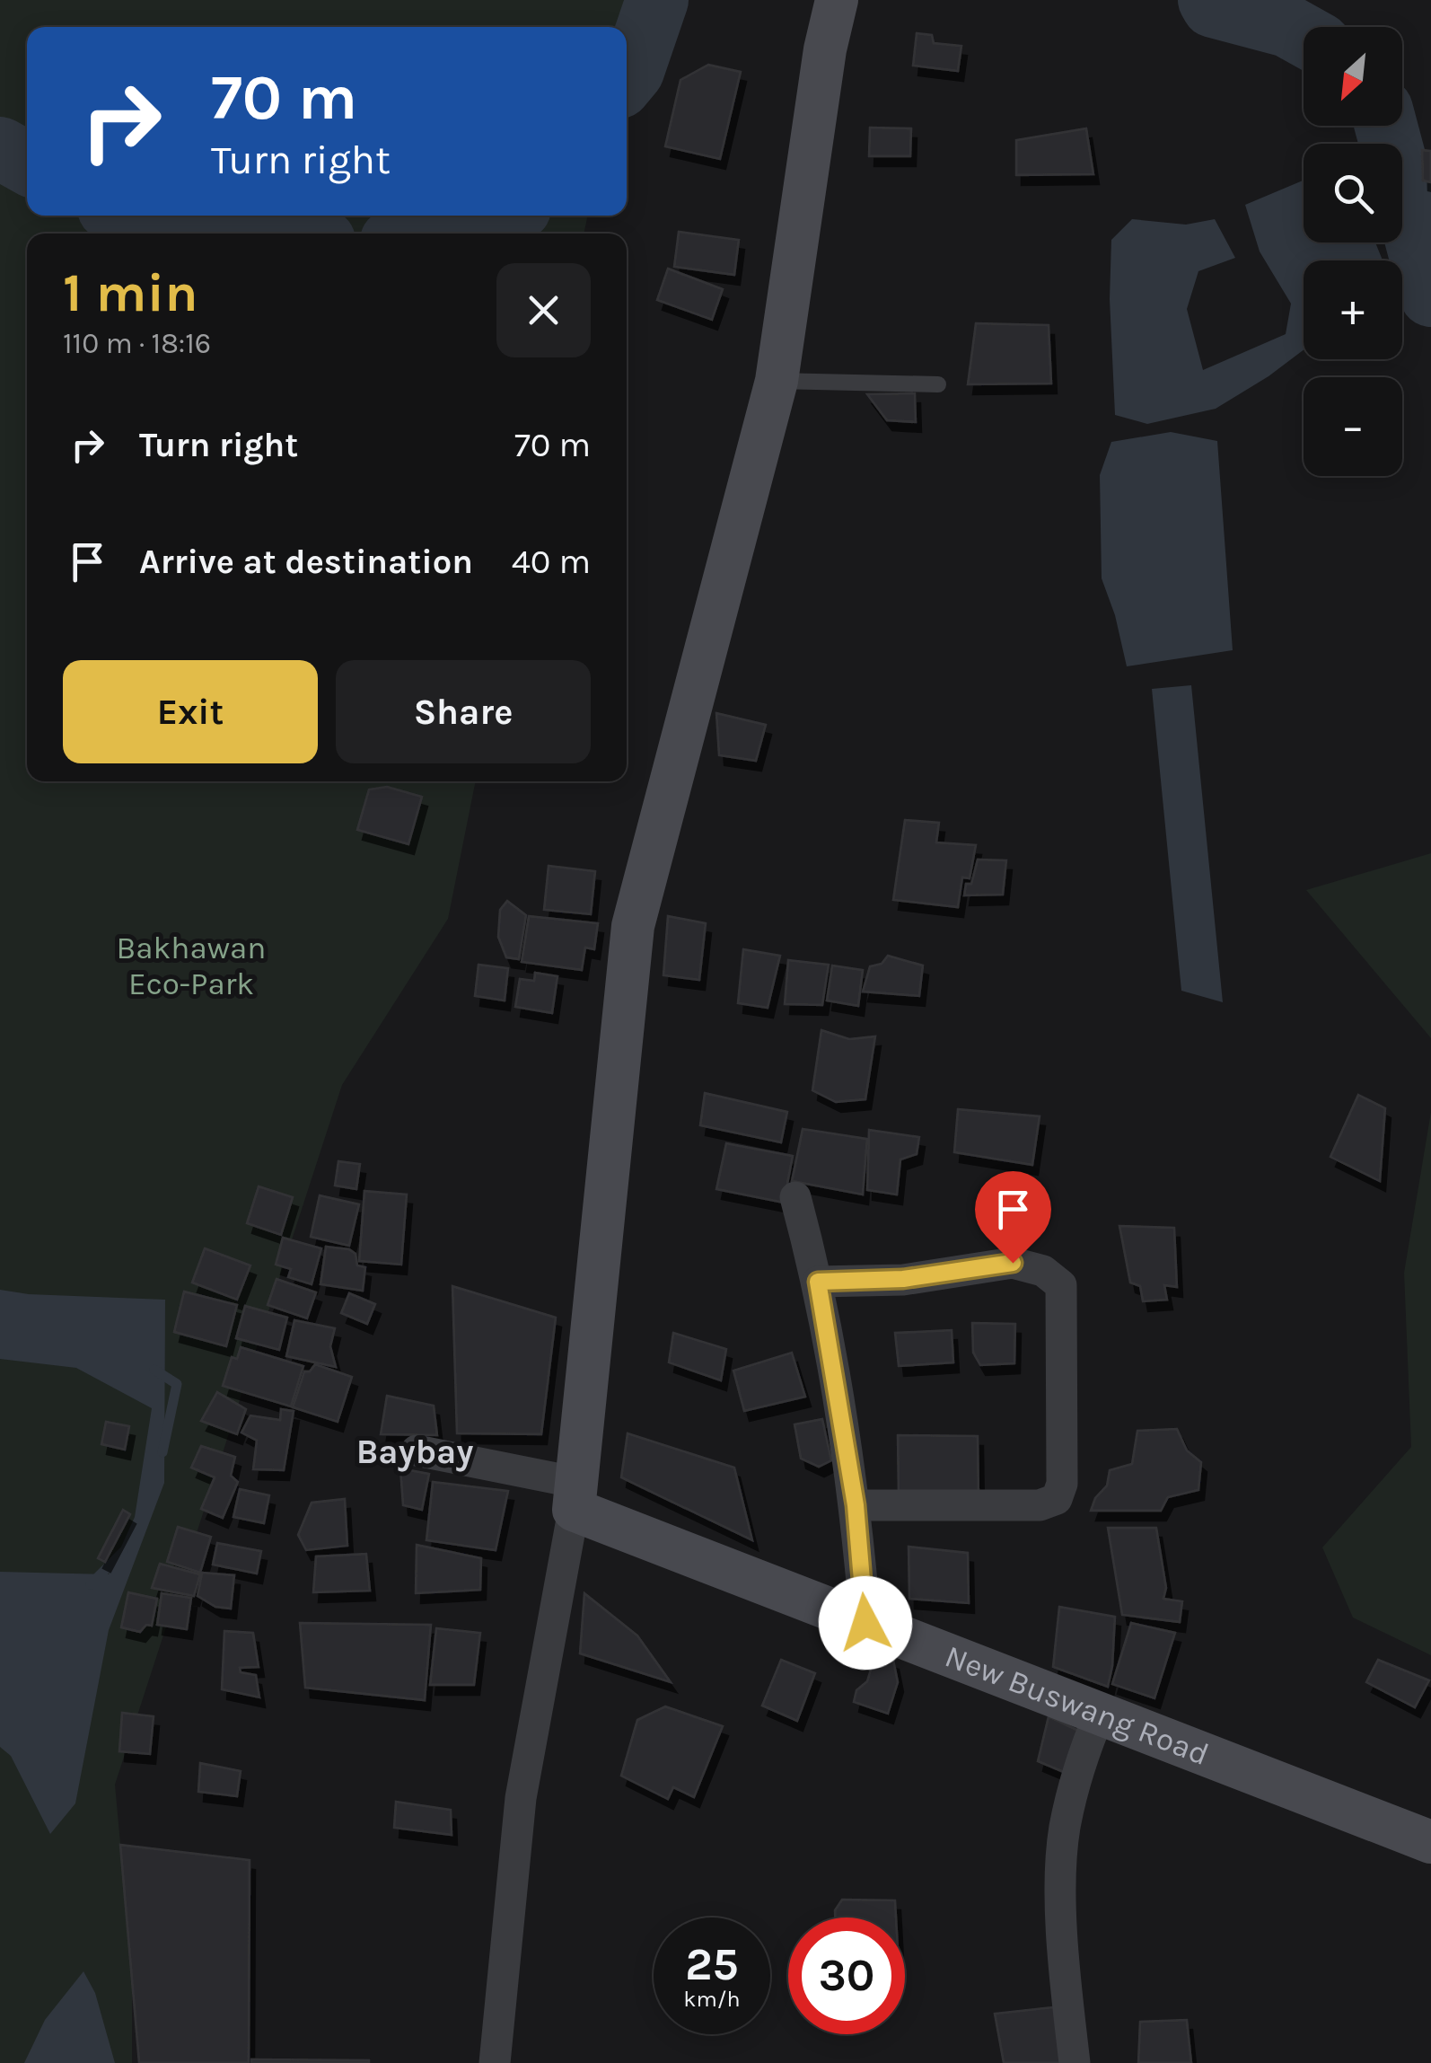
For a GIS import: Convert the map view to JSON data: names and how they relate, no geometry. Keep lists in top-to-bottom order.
{
  "streets": {
    "street": ["New Buswang Road"]
  },
  "districts": ["Baybay"],
  "parks": ["Bakhawan Eco-Park"],
  "north": "bottom left",
  "page": {
    "map_buttons": ["+", "−"],
    "turn": ["70 m", "Turn right"],
    "heading": ["1 min", "110 m · 18:16"],
    "list": [
      {
        "name": "Turn right",
        "value": "70 m"
      },
      {
        "name": "Arrive at destination",
        "value": "40 m"
      }
    ],
    "buttons": ["Exit", "Share"],
    "speed": "25 km/h",
    "limit": "30"
  }
}
